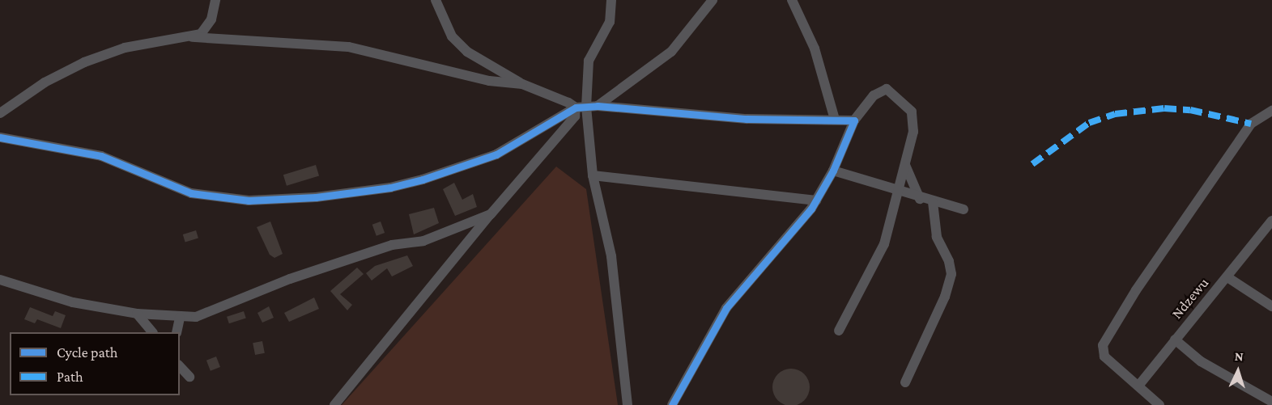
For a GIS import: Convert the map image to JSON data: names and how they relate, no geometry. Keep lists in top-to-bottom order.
{
  "streets": {
    "street": ["Ndzewu"]
  },
  "legend": ["Cycle path", "Path"],
  "north": "top"
}
